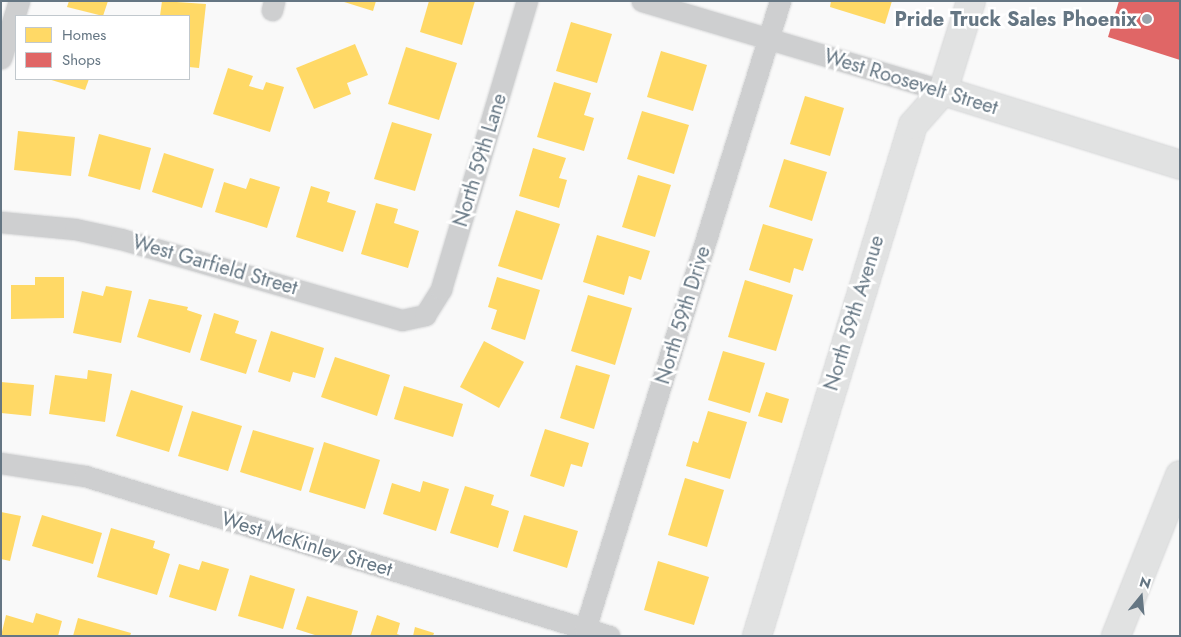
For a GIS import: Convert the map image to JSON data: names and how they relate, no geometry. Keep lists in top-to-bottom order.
{
  "streets": {
    "main road": ["West Roosevelt Street", "North 59th Avenue"],
    "street": [
      "North 59th Lane",
      "West Garfield Street",
      "North 59th Drive",
      "West McKinley Street"
    ]
  },
  "crossings": [
    ["West Roosevelt Street", "North 59th Avenue"],
    ["West Roosevelt Street", "North 59th Drive"],
    ["North 59th Lane", "West Garfield Street"],
    ["North 59th Drive", "West McKinley Street"]
  ],
  "places": ["Pride Truck Sales Phoenix"],
  "legend": ["Homes", "Shops"],
  "north": "top"
}
